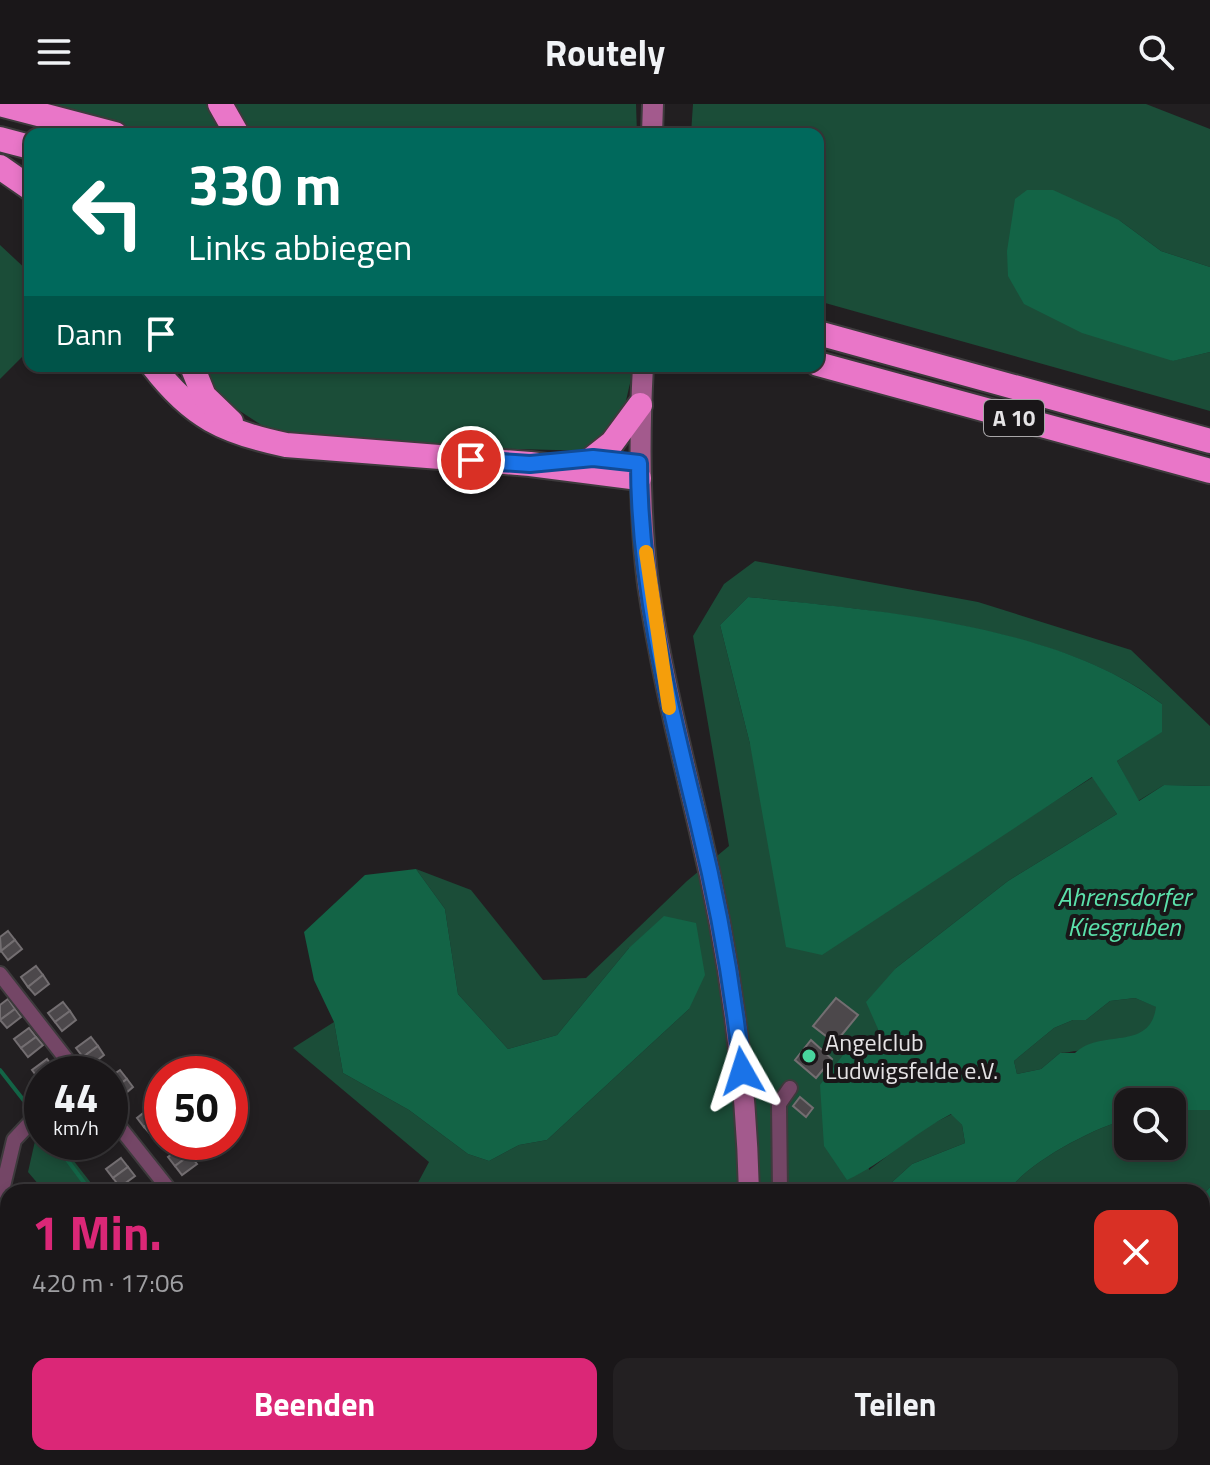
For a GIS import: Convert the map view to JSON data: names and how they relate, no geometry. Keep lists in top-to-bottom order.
{
  "streets": {
    "highway": ["A 10"]
  },
  "water": ["Ahrensdorfer Kiesgruben"],
  "places": ["Angelclub Ludwigsfelde e.V."],
  "page": {
    "header": "Routely",
    "turn": ["330 m", "Links abbiegen"],
    "then": "Dann",
    "speed": "44 km/h",
    "limit": "50",
    "heading": ["1 Min.", "420 m · 17:06"],
    "buttons": ["Beenden", "Teilen"]
  }
}
